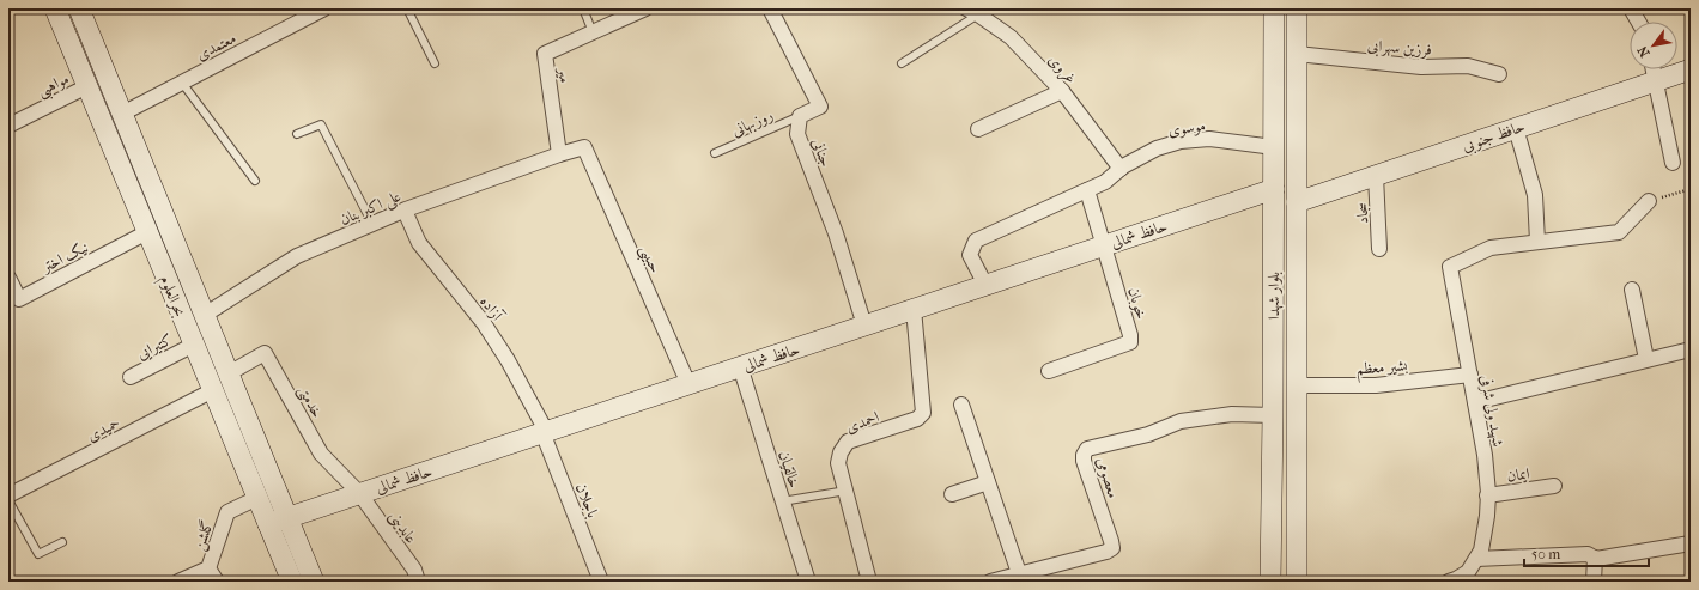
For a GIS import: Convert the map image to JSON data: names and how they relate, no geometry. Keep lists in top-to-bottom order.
{
  "streets": {
    "main road": [
      "حافظ جنوبی",
      "حافظ شمالی",
      "بحرالعلوم",
      "بلوار شهدا"
    ],
    "street": [
      "معتمدی",
      "فرزین سهرابی",
      "غروی",
      "میر",
      "مواهبی",
      "موسوی",
      "جنانی",
      "علی اکبر بنان",
      "سجاد",
      "نیک اختر",
      "حبیبی",
      "خوبان",
      "آزاده",
      "کتیرایی",
      "بشیر معظم",
      "خدمتی",
      "شهید ولی شرفی",
      "احمدی",
      "حمیدی",
      "خالقیان",
      "ایمان",
      "معصومی",
      "باجلان",
      "عابدینی",
      "گلشن"
    ],
    "lane": ["روزبهانی"]
  },
  "crossings": [
    ["معتمدی", "بحرالعلوم"],
    ["فرزین سهرابی", "بلوار شهدا"],
    ["غروی", "موسوی"],
    ["میر", "علی اکبر بنان"],
    ["مواهبی", "بحرالعلوم"],
    ["روزبهانی", "جنانی"],
    ["موسوی", "حافظ شمالی"],
    ["موسوی", "بلوار شهدا"],
    ["حافظ جنوبی", "سجاد"],
    ["حافظ جنوبی", "بلوار شهدا"],
    ["جنانی", "حافظ شمالی"],
    ["علی اکبر بنان", "حبیبی"],
    ["علی اکبر بنان", "بحرالعلوم"],
    ["علی اکبر بنان", "آزاده"],
    ["حافظ شمالی", "حبیبی"],
    ["حافظ شمالی", "بحرالعلوم"],
    ["حافظ شمالی", "بلوار شهدا"],
    ["حافظ شمالی", "خوبان"],
    ["حافظ شمالی", "آزاده"],
    ["حافظ شمالی", "خدمتی"],
    ["حافظ شمالی", "احمدی"],
    ["حافظ شمالی", "خالقیان"],
    ["حافظ شمالی", "باجلان"],
    ["حافظ شمالی", "عابدینی"],
    ["نیک اختر", "بحرالعلوم"],
    ["بحرالعلوم", "کتیرایی"],
    ["بحرالعلوم", "خدمتی"],
    ["بحرالعلوم", "حمیدی"],
    ["بحرالعلوم", "گلشن"],
    ["بلوار شهدا", "بشیر معظم"],
    ["بلوار شهدا", "معصومی"],
    ["آزاده", "باجلان"],
    ["بشیر معظم", "شهید ولی شرفی"],
    ["خدمتی", "عابدینی"],
    ["شهید ولی شرفی", "ایمان"]
  ],
  "scale_bar": "50 m",
  "north": "bottom left"
}
